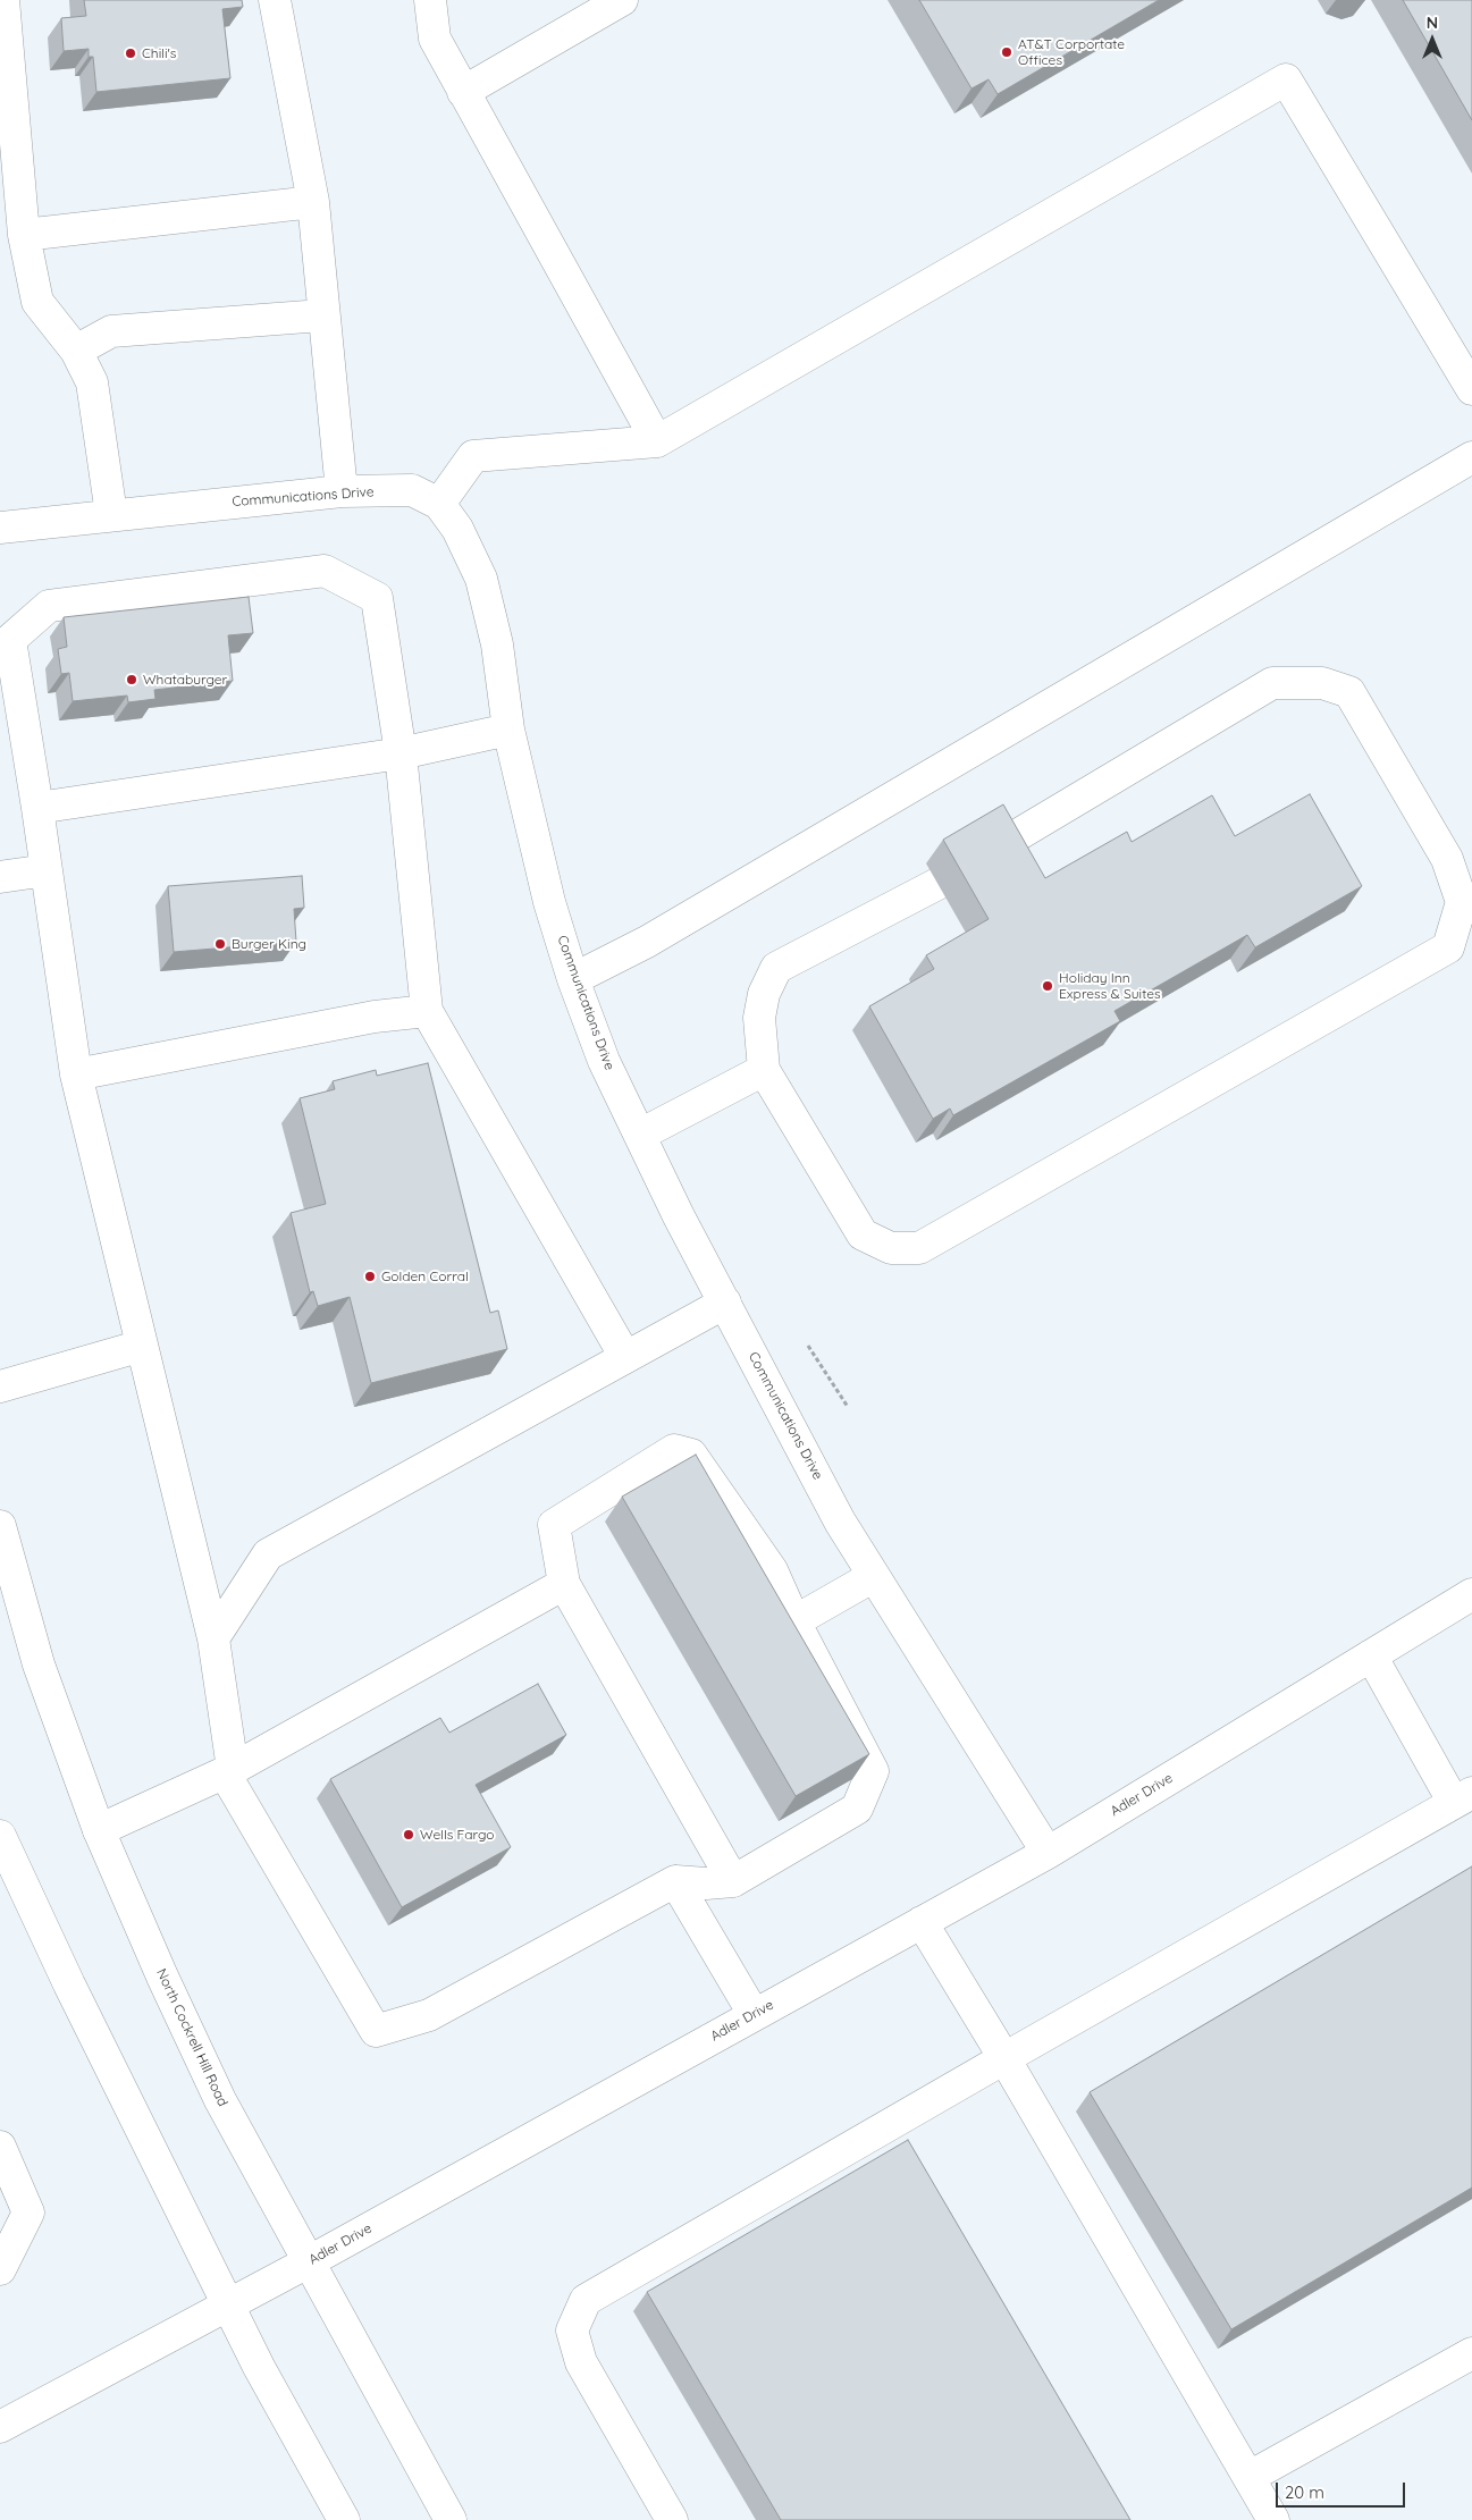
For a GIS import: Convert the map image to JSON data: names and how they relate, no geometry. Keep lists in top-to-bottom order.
{
  "streets": {
    "street": ["Communications Drive", "Adler Drive", "North Cockrell Hill Road"]
  },
  "crossings": [
    ["Communications Drive", "Adler Drive"],
    ["Adler Drive", "North Cockrell Hill Road"]
  ],
  "places": [
    "AT&T Corportate Offices",
    "Chili's",
    "Whataburger",
    "Burger King",
    "Holiday Inn Express & Suites",
    "Golden Corral",
    "Wells Fargo"
  ],
  "scale_bar": "20 m",
  "north": "top"
}
